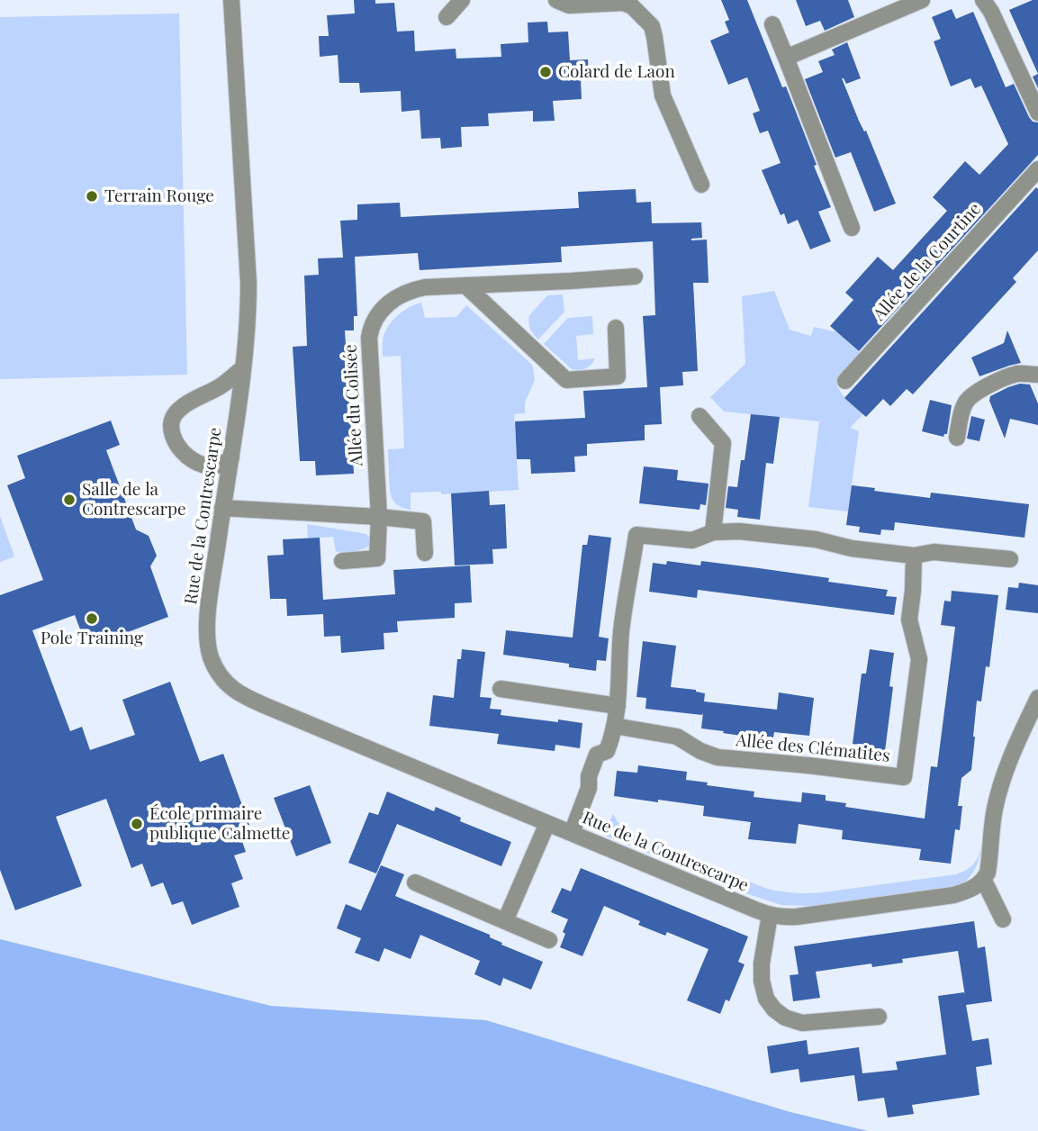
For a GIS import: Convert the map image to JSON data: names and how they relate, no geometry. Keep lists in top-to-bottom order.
{
  "streets": {
    "street": [
      "Allée de la Courtine",
      "Allée du Colisée",
      "Rue de la Contrescarpe",
      "Allée des Clématites"
    ]
  },
  "places": [
    "Colard de Laon",
    "Terrain Rouge",
    "Salle de la Contrescarpe",
    "Pole Training",
    "École primaire publique Calmette"
  ]
}
